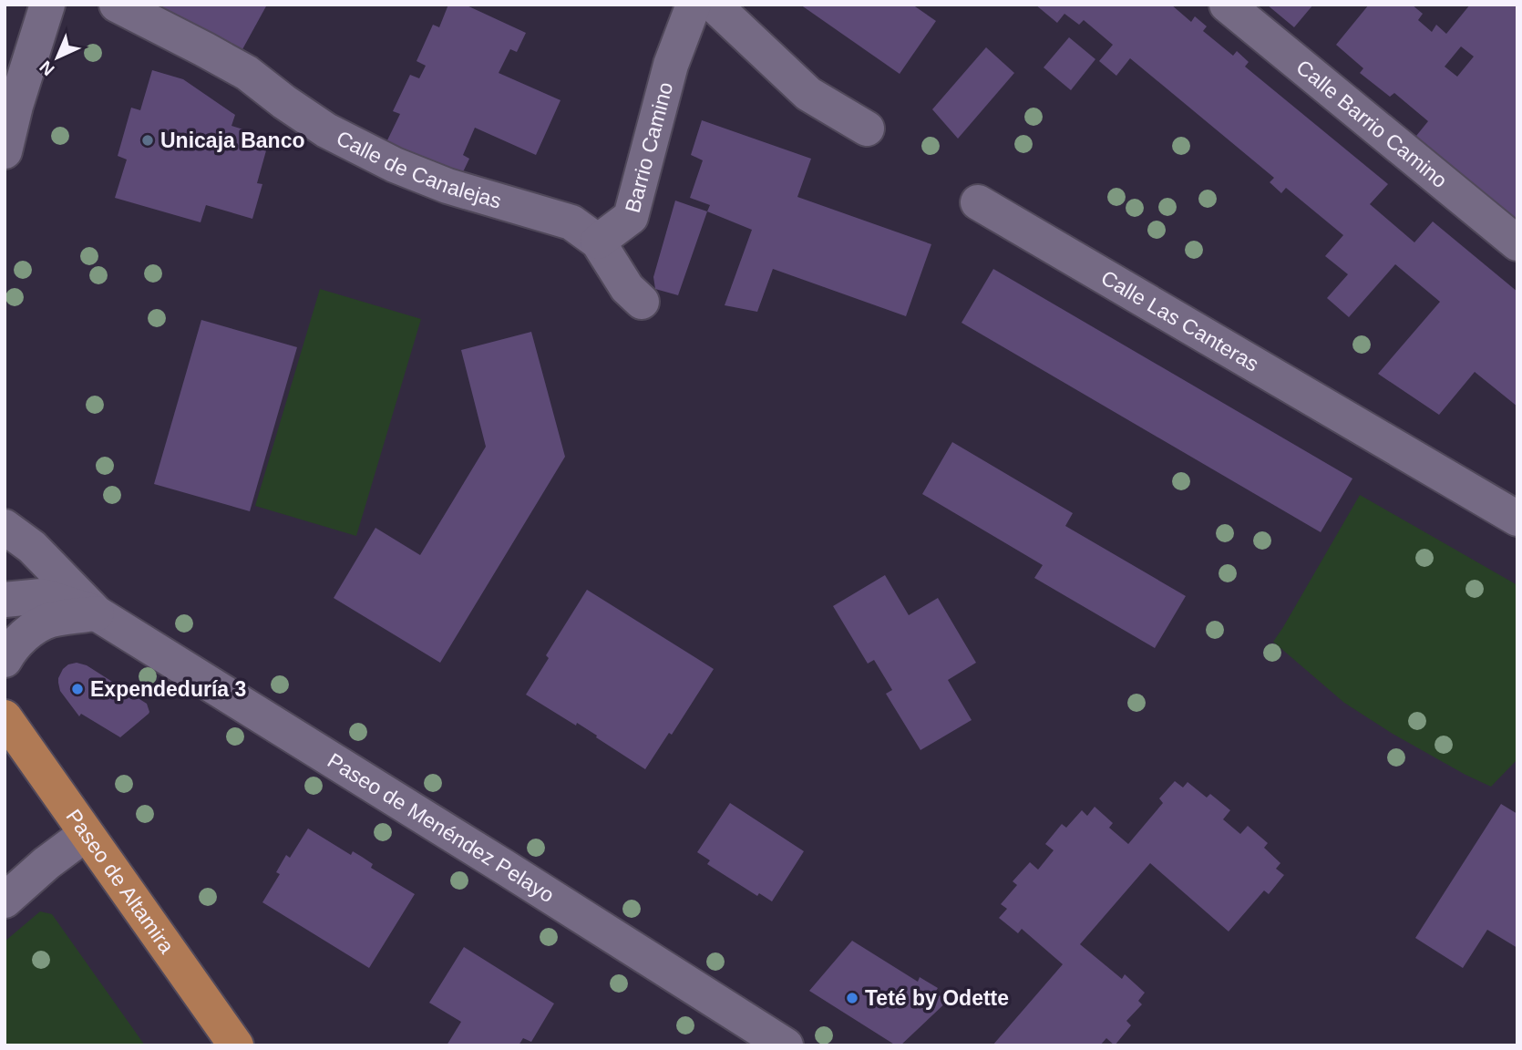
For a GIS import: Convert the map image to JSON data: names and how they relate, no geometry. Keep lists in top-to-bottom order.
{
  "streets": {
    "main road": ["Paseo de Altamira"],
    "street": [
      "Calle Barrio Camino",
      "Barrio Camino",
      "Calle de Canalejas",
      "Calle Las Canteras",
      "Paseo de Menéndez Pelayo"
    ]
  },
  "crossings": [
    ["Barrio Camino", "Calle de Canalejas"]
  ],
  "places": ["Unicaja Banco", "Expendeduría 3", "Teté by Odette"],
  "north": "bottom left"
}
